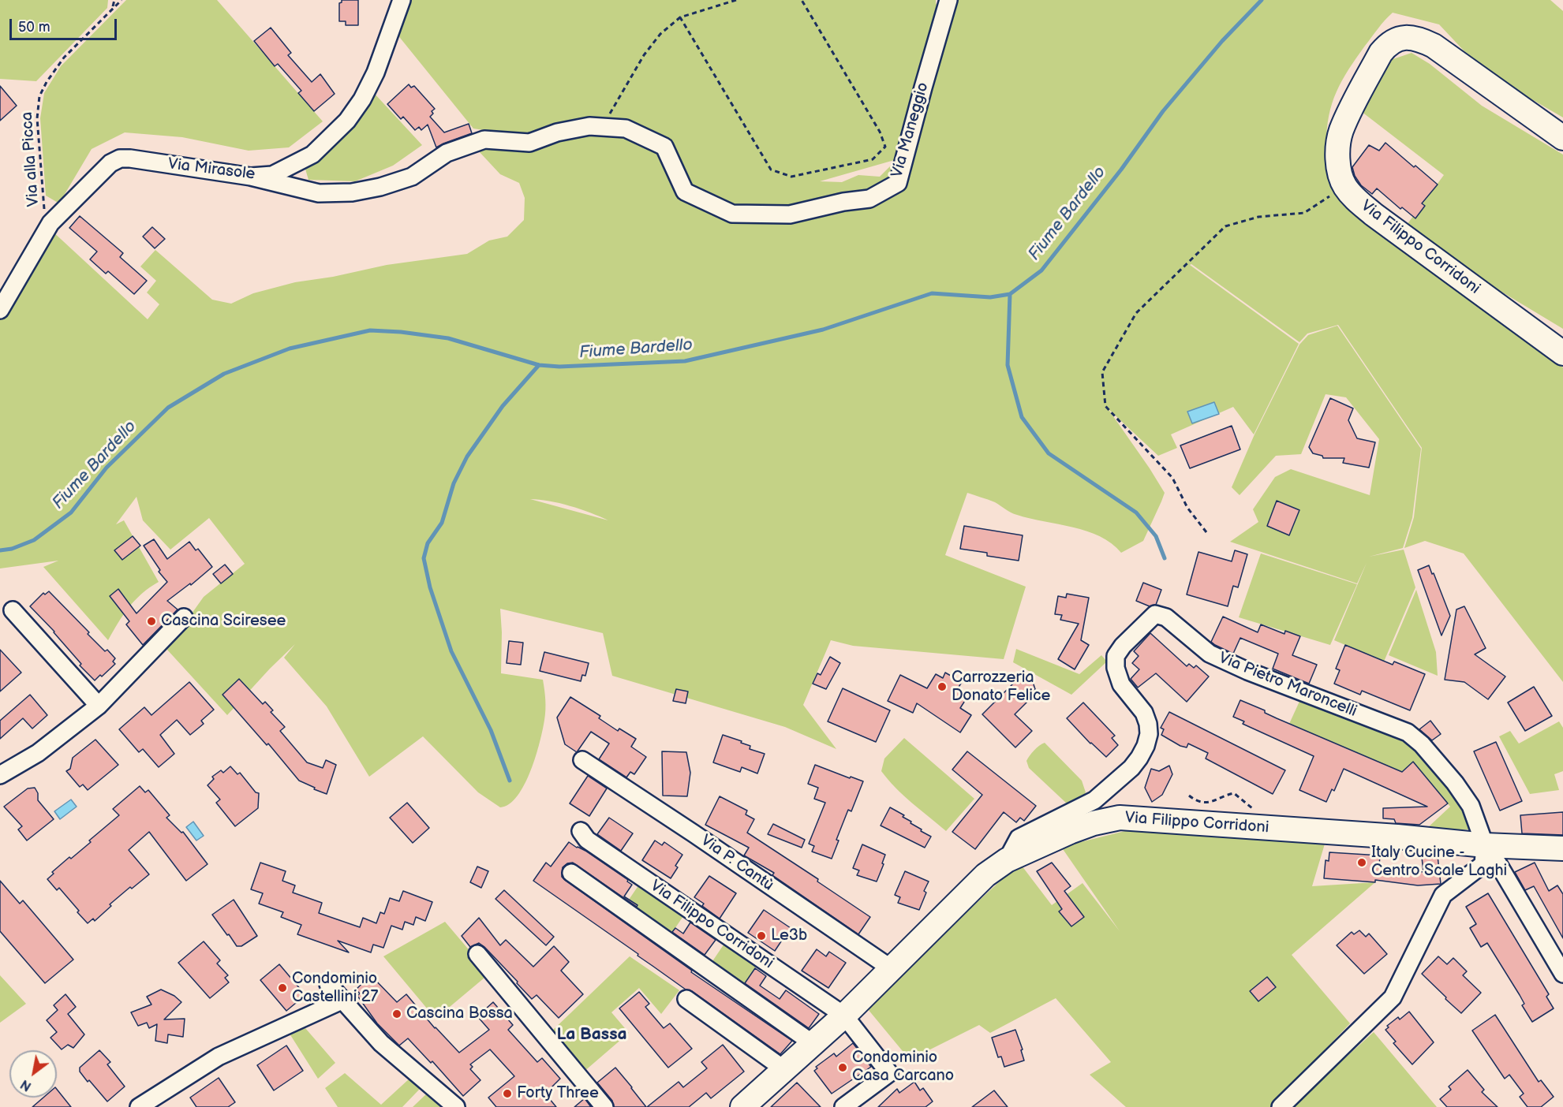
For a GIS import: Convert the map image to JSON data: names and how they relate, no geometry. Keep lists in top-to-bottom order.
{
  "streets": {
    "street": [
      "Via Maneggio",
      "Via Mirasole",
      "Via Filippo Corridoni",
      "Via Pietro Maroncelli",
      "Via P. Cantù"
    ],
    "path": ["Via alla Picca"]
  },
  "crossings": [
    ["Via Maneggio", "Via Mirasole"],
    ["Via alla Picca", "Via Mirasole"],
    ["Via Filippo Corridoni", "Via Pietro Maroncelli"],
    ["Via Filippo Corridoni", "Via P. Cantù"]
  ],
  "districts": ["La Bassa"],
  "water": ["Fiume Bardello"],
  "places": [
    "Cascina Sciresee",
    "Carrozzeria Donato Felice",
    "Italy Cucine - Centro Scale Laghi",
    "Le3b",
    "Condominio Castellini 27",
    "Cascina Bossa",
    "Condominio Casa Carcano",
    "Forty Three"
  ],
  "scale_bar": "50 m",
  "north": "bottom left"
}
